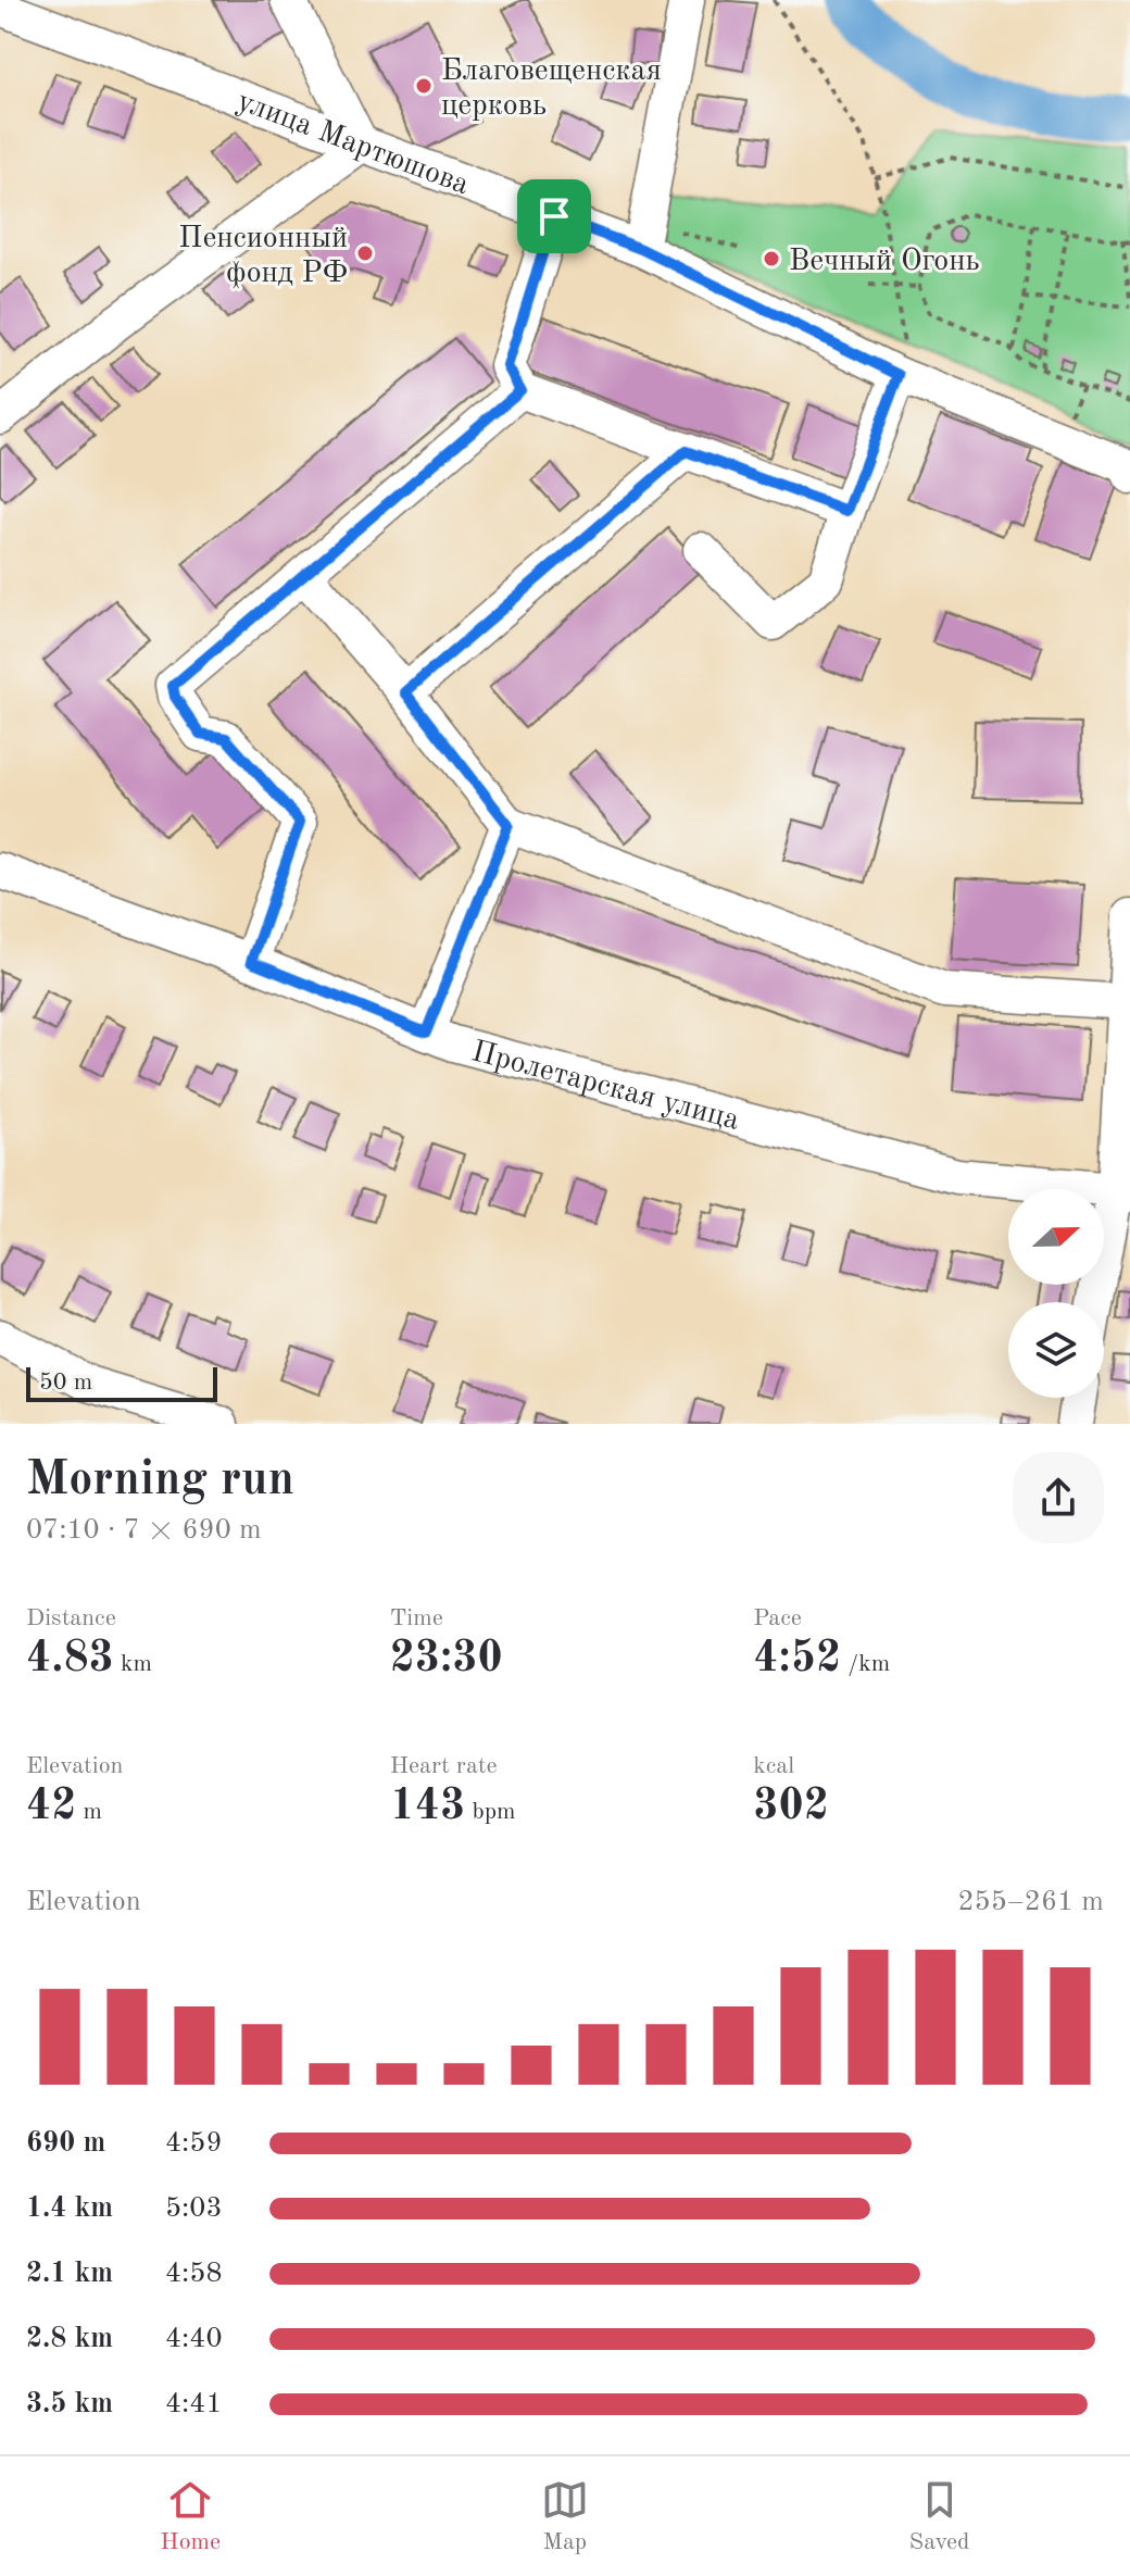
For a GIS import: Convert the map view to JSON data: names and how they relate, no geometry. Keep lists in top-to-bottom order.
{
  "streets": {
    "street": ["улица Мартюшова", "Пролетарская улица"]
  },
  "places": ["Благовещенская церковь", "Пенсионный фонд РФ", "Вечный Огонь"],
  "scale_bar": "50 m",
  "north": "right",
  "page": {
    "scale": "50 m",
    "heading": ["Morning run", "07:10 · 7 × 690 m"],
    "stats": [
      ["Distance", "4.83 km"],
      ["Time", "23:30"],
      ["Pace", "4:52 /km"],
      ["Elevation", "42 m"],
      ["Heart rate", "143 bpm"],
      ["kcal", "302"]
    ],
    "chart": ["Elevation", "255–261 m"],
    "list": [
      {
        "name": "690 m",
        "note": "4:59"
      },
      {
        "name": "1.4 km",
        "note": "5:03"
      },
      {
        "name": "2.1 km",
        "note": "4:58"
      },
      {
        "name": "2.8 km",
        "note": "4:40"
      },
      {
        "name": "3.5 km",
        "note": "4:41"
      }
    ],
    "tabs": ["Home", "Map", "Saved"]
  }
}
